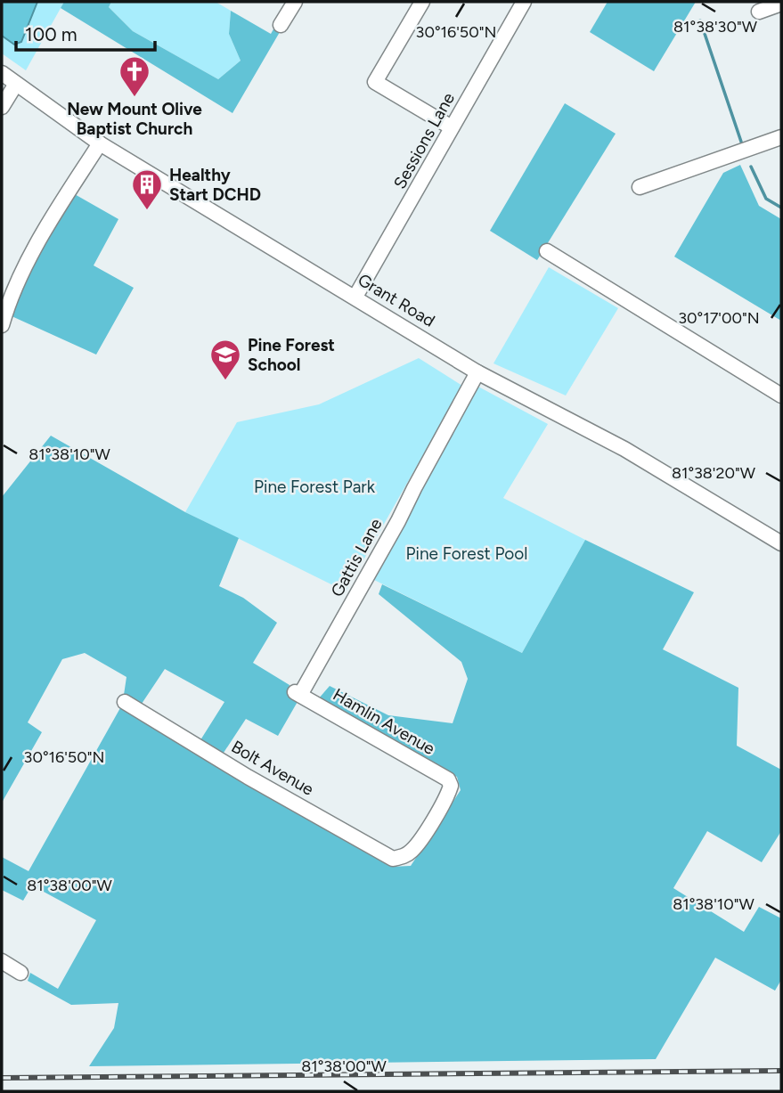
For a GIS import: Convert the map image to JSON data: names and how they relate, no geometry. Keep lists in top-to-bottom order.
{
  "streets": {
    "street": [
      "Sessions Lane",
      "Grant Road",
      "Gattis Lane",
      "Hamlin Avenue",
      "Bolt Avenue"
    ]
  },
  "crossings": [
    ["Sessions Lane", "Grant Road"],
    ["Grant Road", "Gattis Lane"],
    ["Gattis Lane", "Hamlin Avenue"],
    ["Hamlin Avenue", "Bolt Avenue"]
  ],
  "parks": ["Pine Forest Park", "Pine Forest Pool"],
  "places": {
    "church": ["New Mount Olive Baptist Church"],
    "building": ["Healthy Start DCHD"],
    "school or university": ["Pine Forest School"]
  },
  "scale_bar": "100 m",
  "coordinates": [
    "81°38'30\"W",
    "30°16'50\"N",
    "30°17'00\"N",
    "81°38'10\"W",
    "81°38'20\"W",
    "81°38'00\"W"
  ]
}
